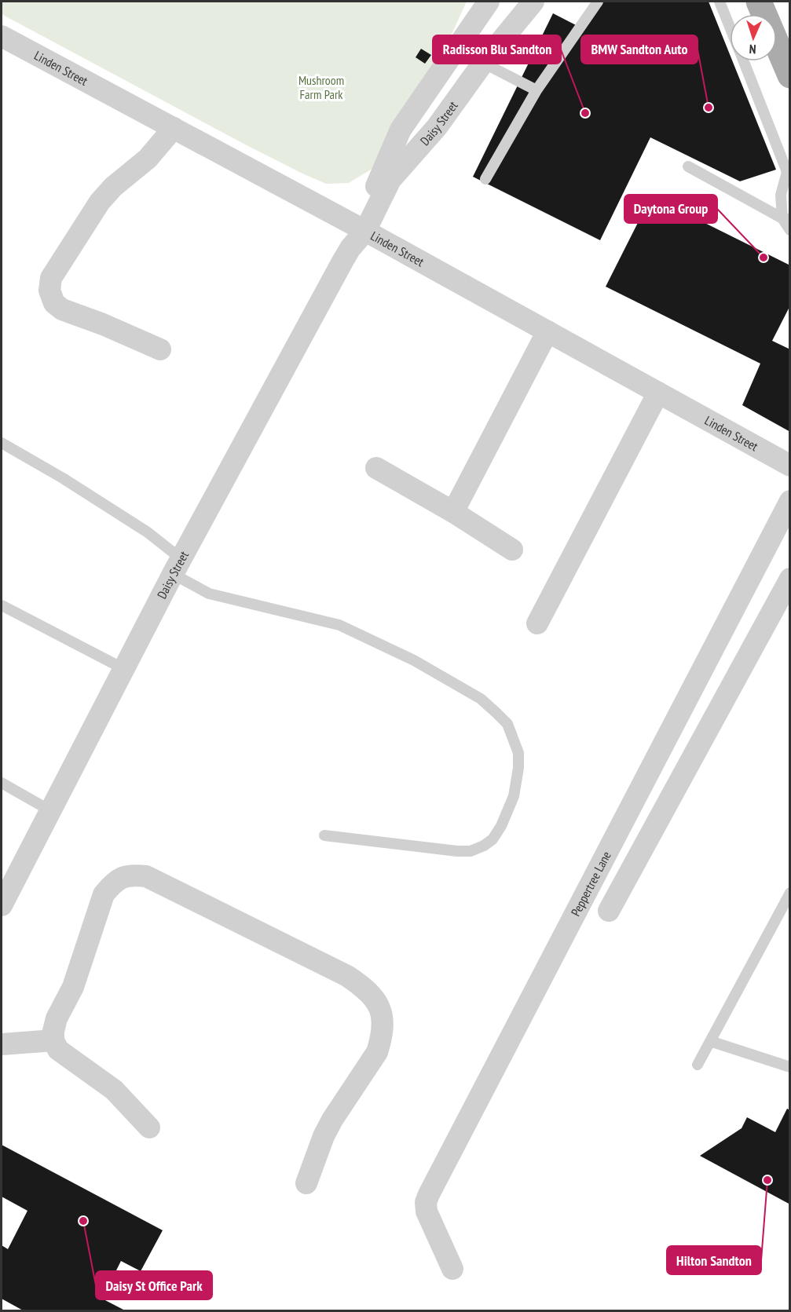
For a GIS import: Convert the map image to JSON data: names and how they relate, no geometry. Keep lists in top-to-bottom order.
{
  "streets": {
    "street": ["Linden Street", "Daisy Street", "Peppertree Lane"]
  },
  "crossings": [
    ["Linden Street", "Daisy Street"]
  ],
  "parks": ["Mushroom Farm Park"],
  "places": [
    "BMW Sandton Auto",
    "Radisson Blu Sandton",
    "Daytona Group",
    "Hilton Sandton",
    "Daisy St Office Park"
  ],
  "north": "bottom"
}
